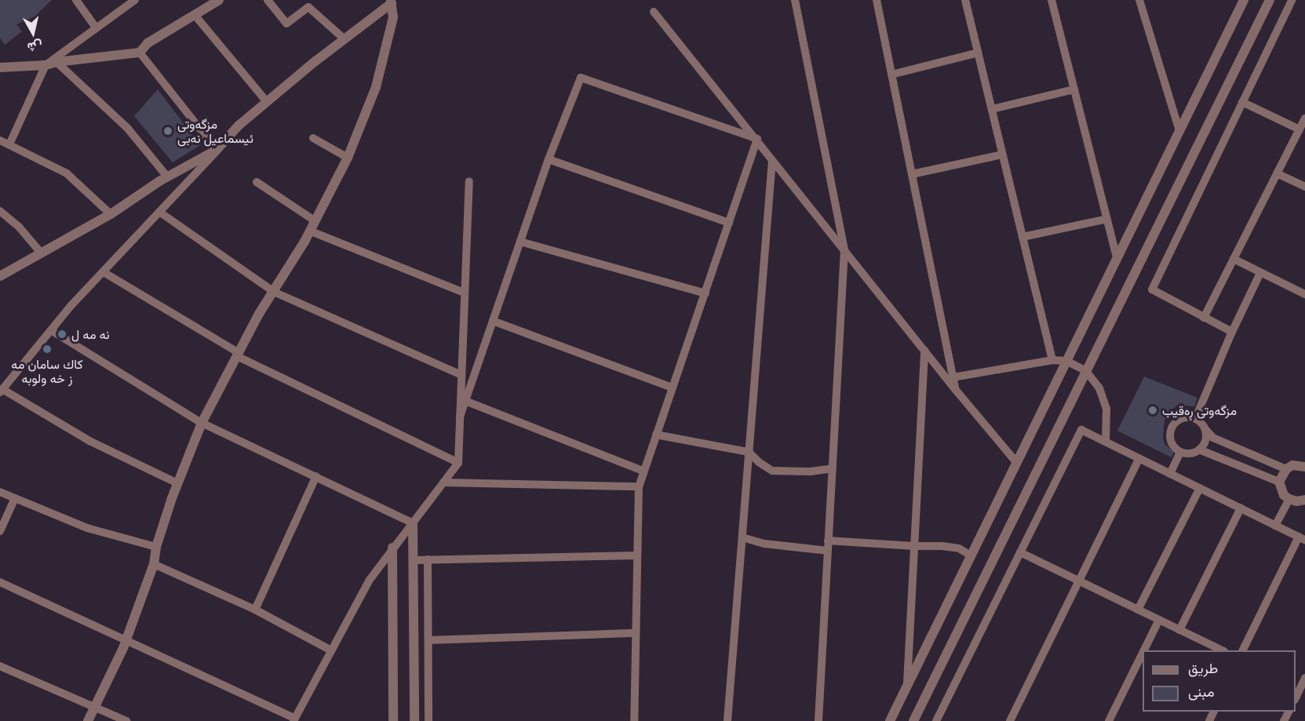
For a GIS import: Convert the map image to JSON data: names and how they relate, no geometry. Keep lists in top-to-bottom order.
{
  "places": [
    "مزگەوتی ئیسماعیل نەبی",
    "نه مه ل",
    "كاك سامان مه ز خه ولوبه",
    "مزگەوتی ڕەقیب"
  ],
  "legend": ["طريق", "مبنى"],
  "north": "bottom"
}
